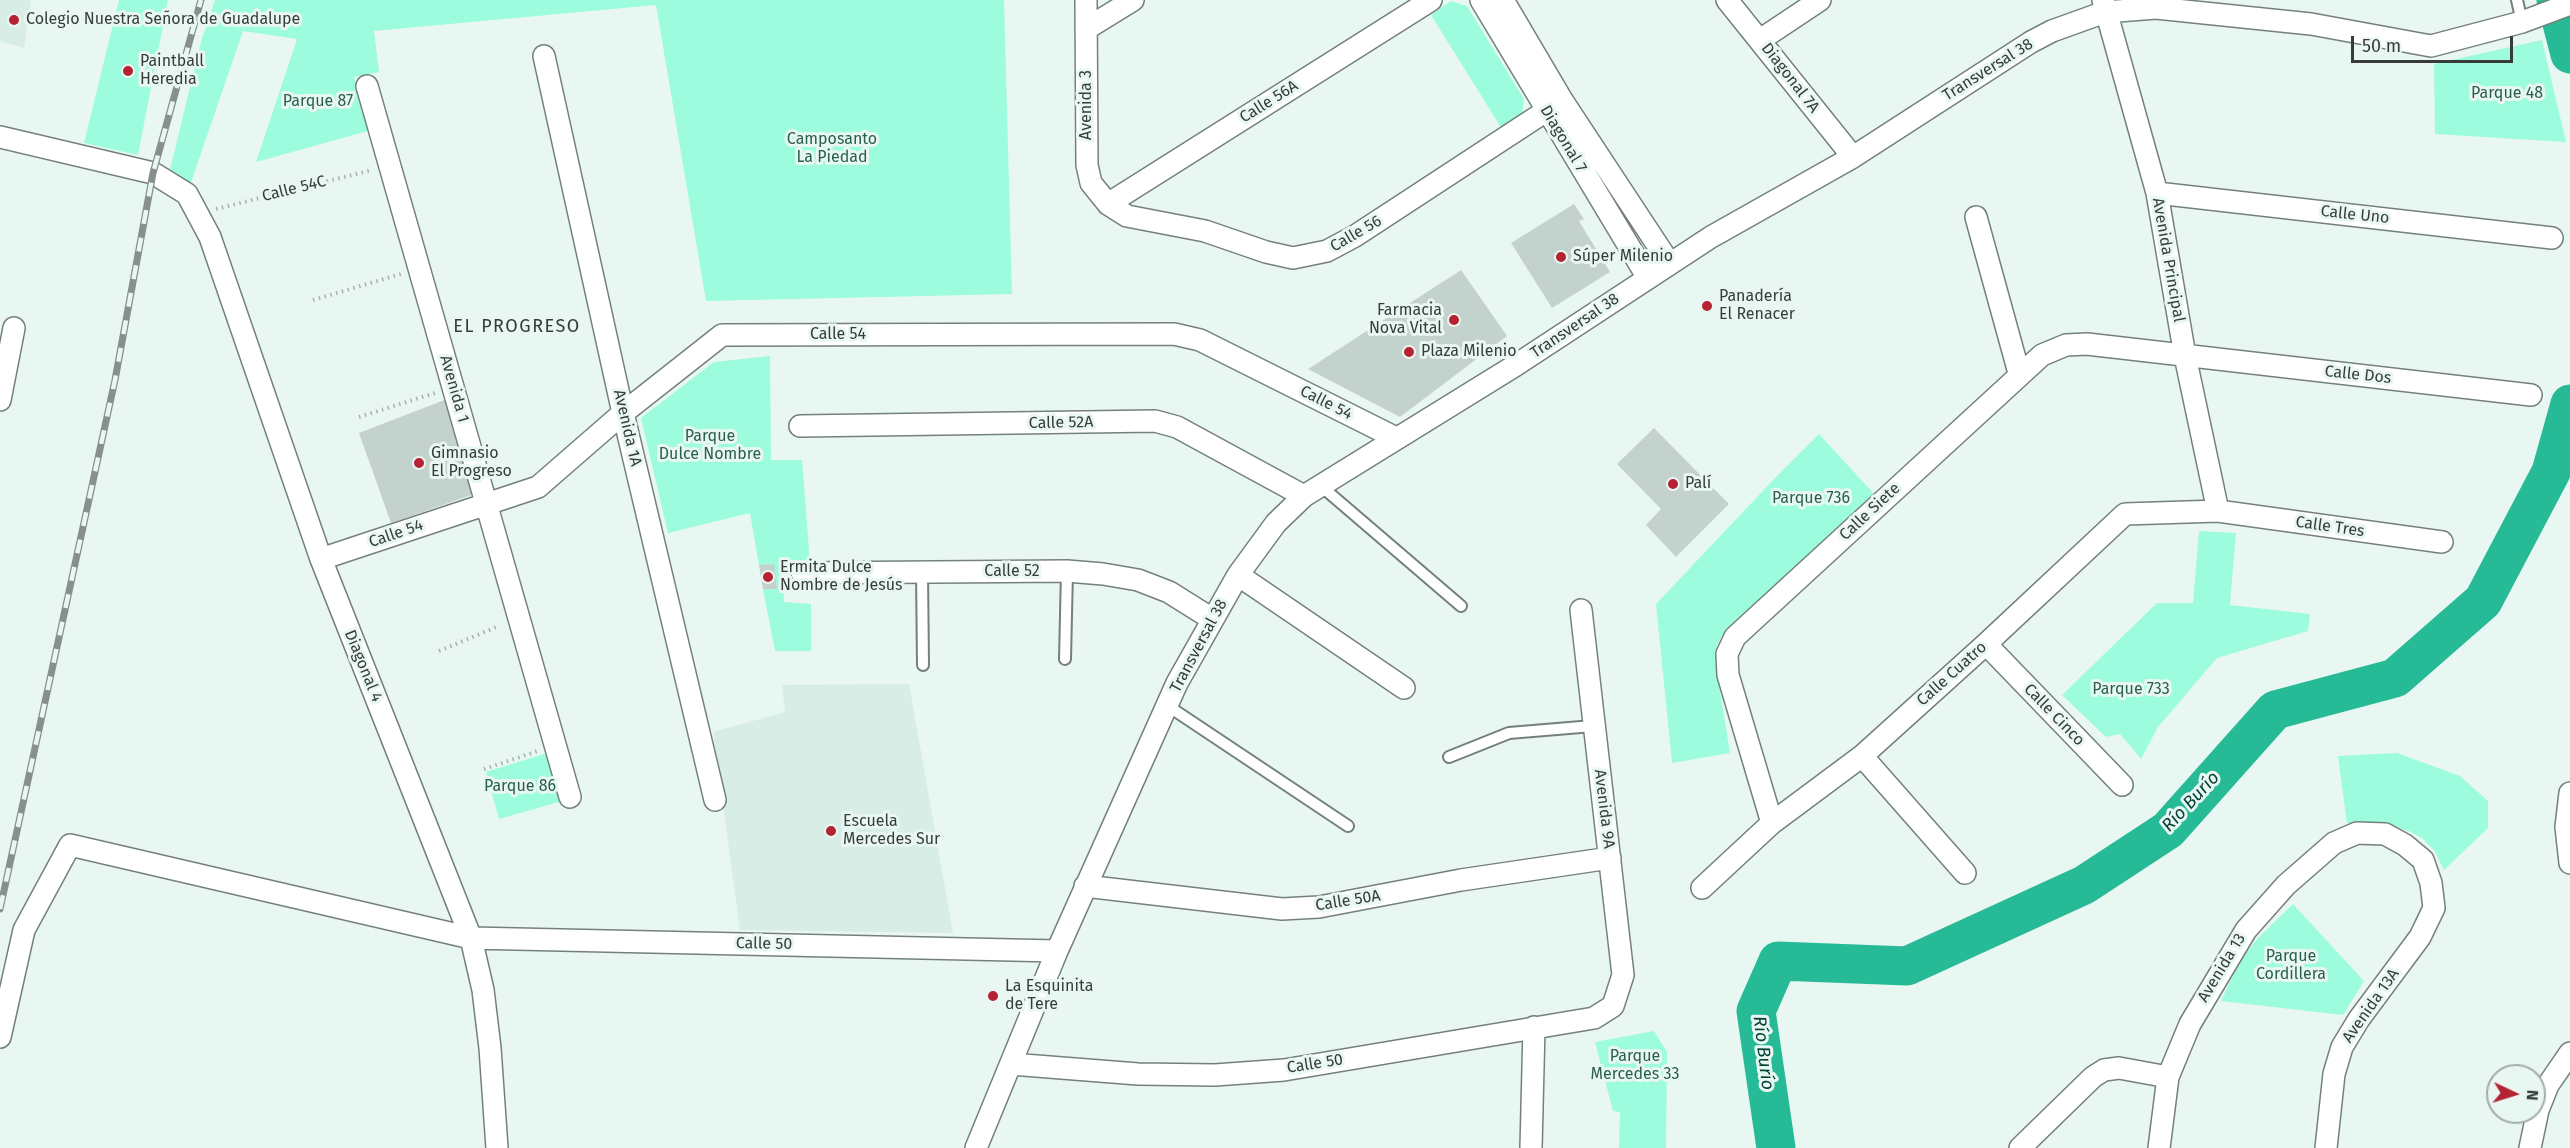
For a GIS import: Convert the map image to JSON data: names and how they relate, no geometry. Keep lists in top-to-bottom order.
{
  "streets": {
    "street": [
      "Transversal 38",
      "Diagonal 7A",
      "Calle 56A",
      "Avenida 3",
      "Diagonal 7",
      "Calle Uno",
      "Calle 56",
      "Avenida Principal",
      "Calle 54",
      "Calle Dos",
      "Avenida 1",
      "Calle 52A",
      "Avenida 1A",
      "Calle Siete",
      "Calle Tres",
      "Calle 52",
      "Diagonal 4",
      "Calle Cuatro",
      "Calle Cinco",
      "Avenida 9A",
      "Calle 50A",
      "Calle 50",
      "Avenida 13",
      "Avenida 13A"
    ],
    "path": ["Calle 54C"]
  },
  "crossings": [
    ["Transversal 38", "Diagonal 7A"],
    ["Transversal 38", "Diagonal 7"],
    ["Transversal 38", "Avenida Principal"],
    ["Transversal 38", "Calle 54"],
    ["Transversal 38", "Calle 52A"],
    ["Transversal 38", "Calle 52"],
    ["Transversal 38", "Calle 50A"],
    ["Transversal 38", "Calle 50"],
    ["Calle 56A", "Avenida 3"],
    ["Calle 56A", "Calle 56"],
    ["Avenida 3", "Calle 56"],
    ["Diagonal 7", "Calle 56"],
    ["Calle 54C", "Avenida 1"],
    ["Calle 54C", "Diagonal 4"],
    ["Calle Uno", "Avenida Principal"],
    ["Avenida Principal", "Calle Dos"],
    ["Avenida Principal", "Calle Siete"],
    ["Avenida Principal", "Calle Tres"],
    ["Avenida Principal", "Calle Cuatro"],
    ["Calle 54", "Avenida 1"],
    ["Calle 54", "Avenida 1A"],
    ["Calle 54", "Diagonal 4"],
    ["Calle Dos", "Calle Siete"],
    ["Calle Siete", "Calle Cuatro"],
    ["Calle Tres", "Calle Cuatro"],
    ["Diagonal 4", "Calle 50"],
    ["Calle Cuatro", "Calle Cinco"],
    ["Avenida 9A", "Calle 50A"],
    ["Avenida 9A", "Calle 50"],
    ["Avenida 13", "Avenida 13A"]
  ],
  "districts": ["EL PROGRESO"],
  "water": ["Río Burío"],
  "parks": [
    "Parque 48",
    "Parque 87",
    "Camposanto La Piedad",
    "Parque Dulce Nombre",
    "Parque 736",
    "Parque 733",
    "Parque 86",
    "Parque Cordillera",
    "Parque Mercedes 33"
  ],
  "places": [
    "Colegio Nuestra Señora de Guadalupe",
    "Paintball Heredia",
    "Súper Milenio",
    "Panadería El Renacer",
    "Farmacia Nova Vital",
    "Plaza Milenio",
    "Gimnasio El Progreso",
    "Palí",
    "Ermita Dulce Nombre de Jesús",
    "Escuela Mercedes Sur",
    "La Esquinita de Tere"
  ],
  "scale_bar": "50 m",
  "north": "right"
}
